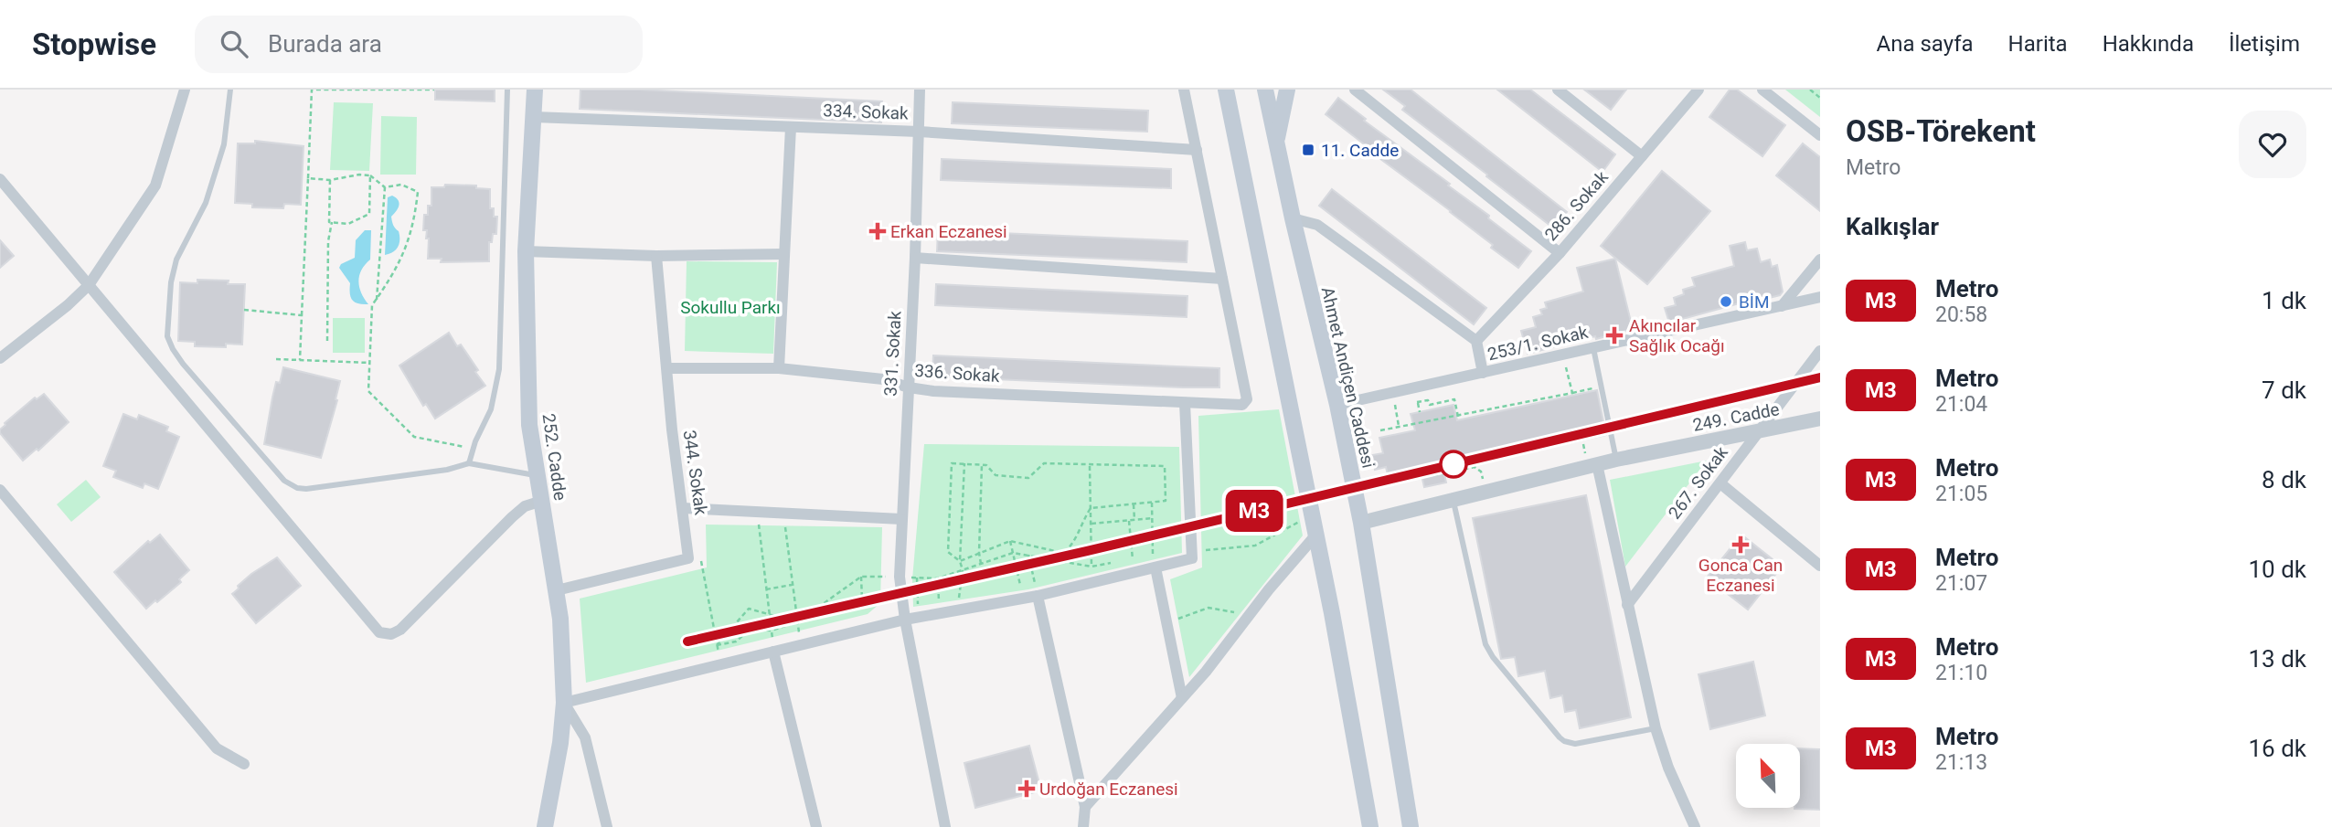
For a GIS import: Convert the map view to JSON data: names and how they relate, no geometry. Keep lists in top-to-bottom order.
{
  "streets": {
    "main road": ["Ahmet Andiçen Caddesi", "252. Cadde"],
    "street": [
      "334. Sokak",
      "286. Sokak",
      "253/1. Sokak",
      "331. Sokak",
      "336. Sokak",
      "249. Cadde",
      "344. Sokak",
      "267. Sokak"
    ]
  },
  "crossings": [
    ["334. Sokak", "331. Sokak"],
    ["334. Sokak", "252. Cadde"],
    ["253/1. Sokak", "Ahmet Andiçen Caddesi"],
    ["331. Sokak", "336. Sokak"],
    ["336. Sokak", "344. Sokak"],
    ["Ahmet Andiçen Caddesi", "249. Cadde"],
    ["249. Cadde", "267. Sokak"],
    ["252. Cadde", "344. Sokak"]
  ],
  "parks": ["Sokullu Parkı"],
  "places": {
    "transit": ["11. Cadde"],
    "health": [
      "Erkan Eczanesi",
      "Akıncılar Sağlık Ocağı",
      "Gonca Can Eczanesi",
      "Urdoğan Eczanesi"
    ],
    "other": ["BİM"]
  },
  "lines": ["metro line M3"],
  "north": "top left",
  "page": {
    "header": "Stopwise",
    "search": "Burada ara",
    "nav": [
      "Ana sayfa",
      "Harita",
      "Hakkında",
      "İletişim"
    ],
    "on_map": "M3",
    "heading": [
      ["OSB-Törekent", "Metro"],
      "Kalkışlar"
    ],
    "list": [
      {
        "mark": "M3",
        "name": "Metro",
        "note": "20:58",
        "value": "1 dk"
      },
      {
        "mark": "M3",
        "name": "Metro",
        "note": "21:04",
        "value": "7 dk"
      },
      {
        "mark": "M3",
        "name": "Metro",
        "note": "21:05",
        "value": "8 dk"
      },
      {
        "mark": "M3",
        "name": "Metro",
        "note": "21:07",
        "value": "10 dk"
      },
      {
        "mark": "M3",
        "name": "Metro",
        "note": "21:10",
        "value": "13 dk"
      },
      {
        "mark": "M3",
        "name": "Metro",
        "note": "21:13",
        "value": "16 dk"
      }
    ]
  }
}
